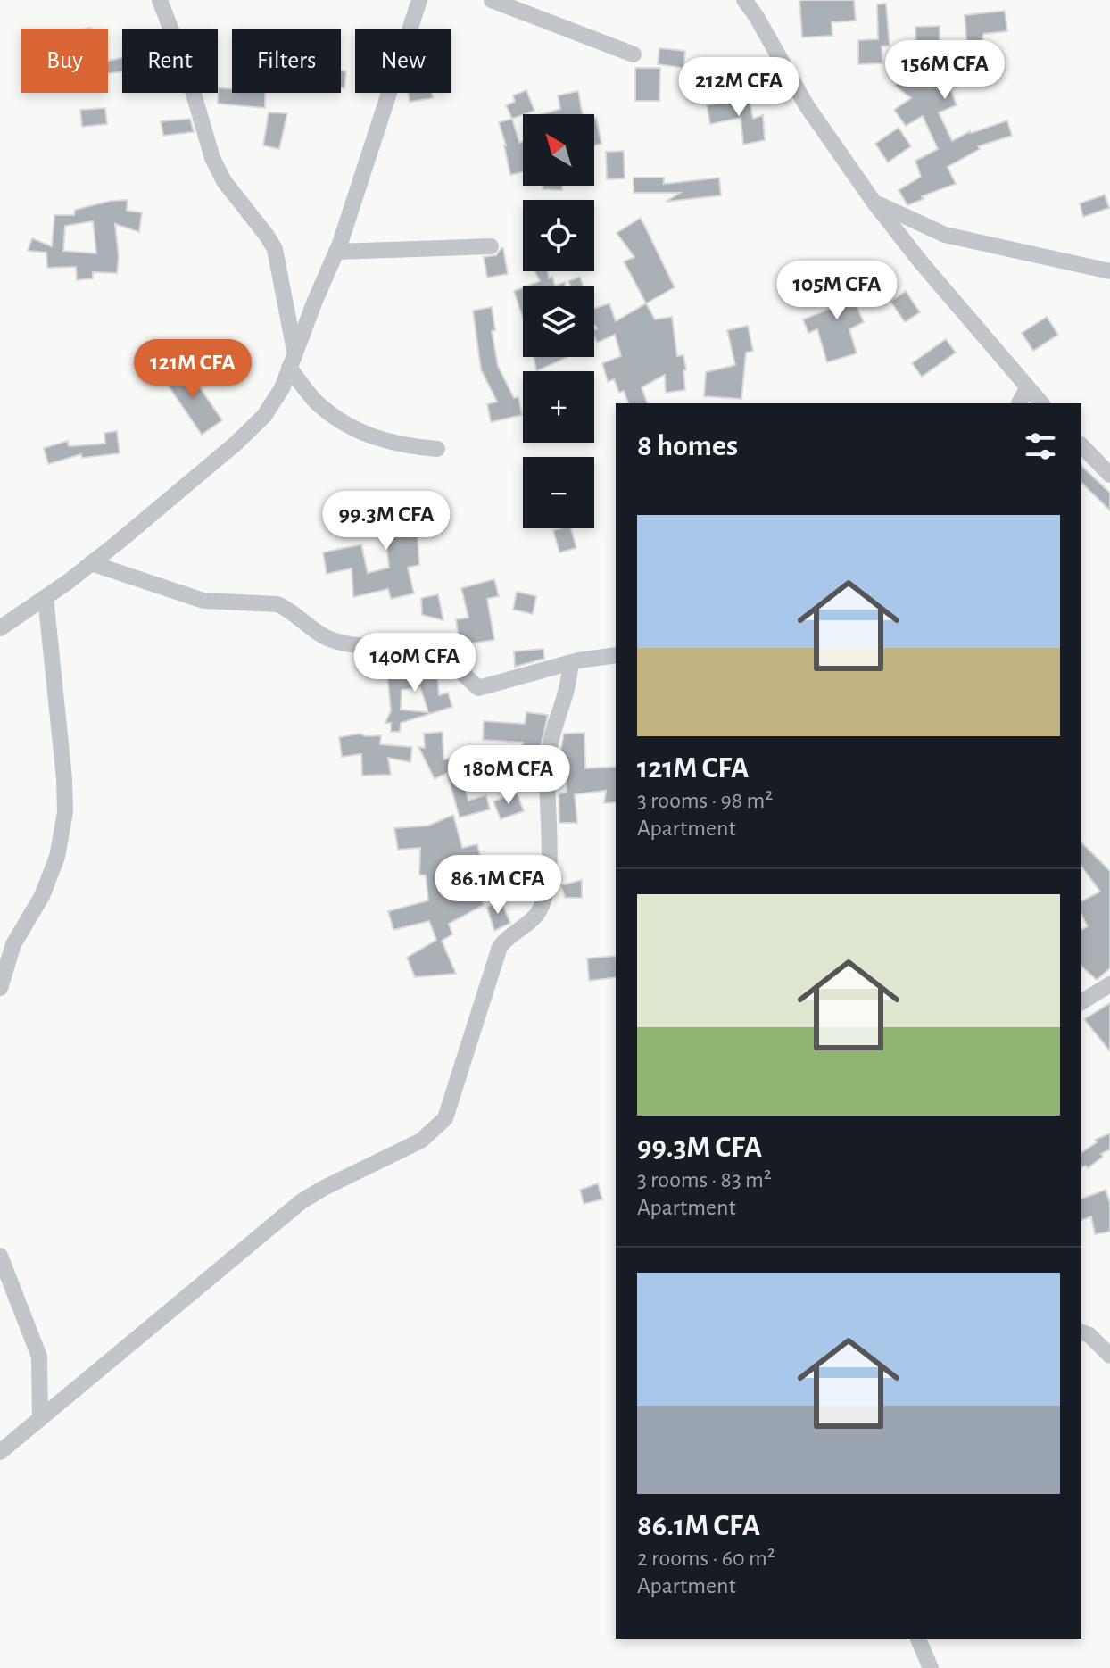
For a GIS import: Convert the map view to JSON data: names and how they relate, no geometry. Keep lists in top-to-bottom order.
{
  "north": "top left",
  "page": {
    "chip": [
      "Buy",
      "Rent",
      "Filters",
      "New"
    ],
    "price": [
      "156M CFA",
      "212M CFA",
      "105M CFA",
      "121M CFA",
      "99.3M CFA",
      "140M CFA",
      "180M CFA",
      "86.1M CFA"
    ],
    "map_buttons": ["+", "−"],
    "heading": "8 homes",
    "list": [
      {
        "name": "121M CFA",
        "note": "3 rooms · 98 m² · Apartment"
      },
      {
        "name": "99.3M CFA",
        "note": "3 rooms · 83 m² · Apartment"
      },
      {
        "name": "86.1M CFA",
        "note": "2 rooms · 60 m² · Apartment"
      }
    ]
  }
}
